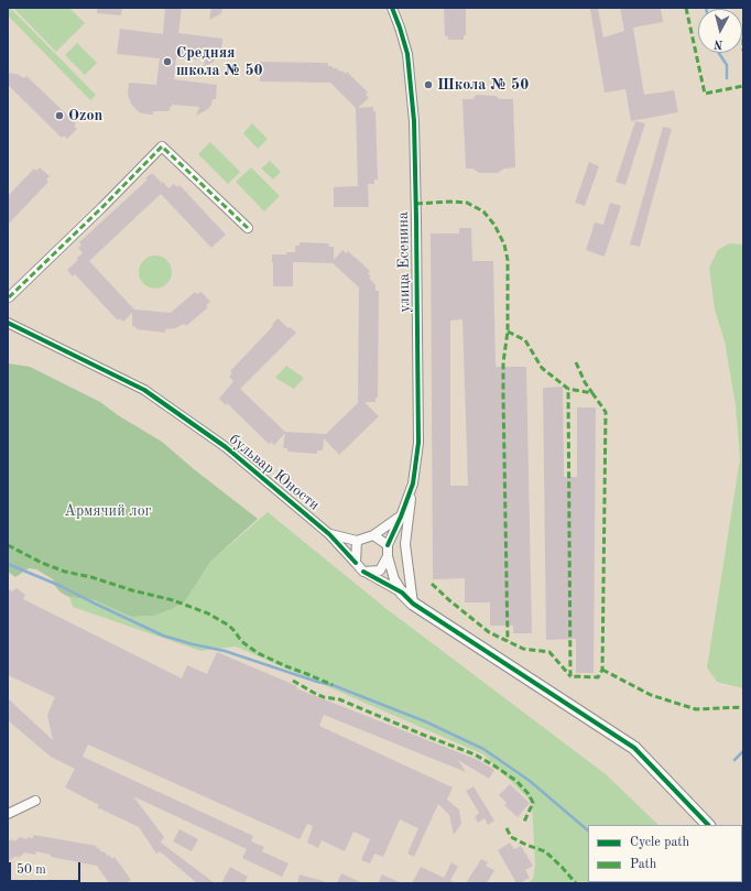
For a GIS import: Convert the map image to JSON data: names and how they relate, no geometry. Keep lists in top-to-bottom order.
{
  "streets": {
    "street": ["улица Есенина", "бульвар Юности"]
  },
  "crossings": [
    ["улица Есенина", "бульвар Юности"]
  ],
  "parks": ["Армячий лог"],
  "places": ["Средняя школа № 50", "Школа № 50", "Ozon"],
  "legend": ["Cycle path", "Path"],
  "scale_bar": "50 m",
  "north": "bottom"
}
